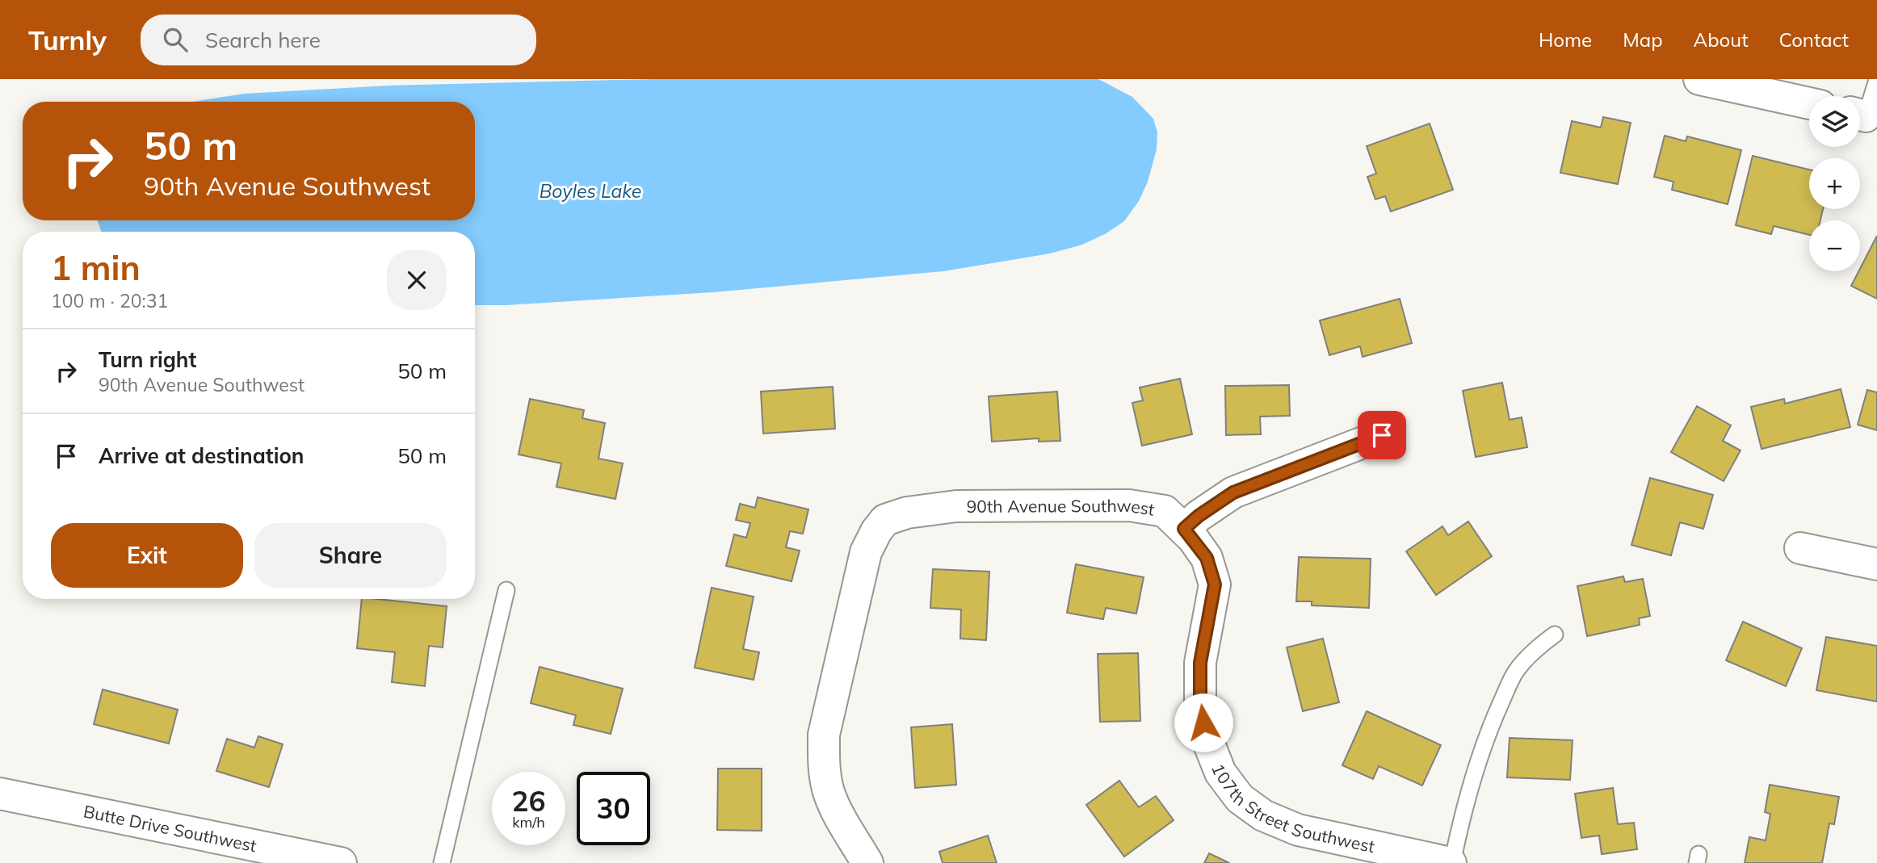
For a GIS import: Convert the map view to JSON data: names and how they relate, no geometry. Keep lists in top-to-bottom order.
{
  "streets": {
    "street": ["90th Avenue Southwest", "107th Street Southwest", "Butte Drive Southwest"]
  },
  "crossings": [
    ["90th Avenue Southwest", "107th Street Southwest"]
  ],
  "water": ["Boyles Lake"],
  "page": {
    "header": "Turnly",
    "search": "Search here",
    "nav": [
      "Home",
      "Map",
      "About",
      "Contact"
    ],
    "map_buttons": ["+", "−"],
    "turn": ["50 m", "90th Avenue Southwest"],
    "heading": ["1 min", "100 m · 20:31"],
    "list": [
      {
        "name": "Turn right",
        "note": "90th Avenue Southwest",
        "value": "50 m"
      },
      {
        "name": "Arrive at destination",
        "value": "50 m"
      }
    ],
    "buttons": ["Exit", "Share"],
    "speed": "26 km/h",
    "limit": "30"
  }
}
